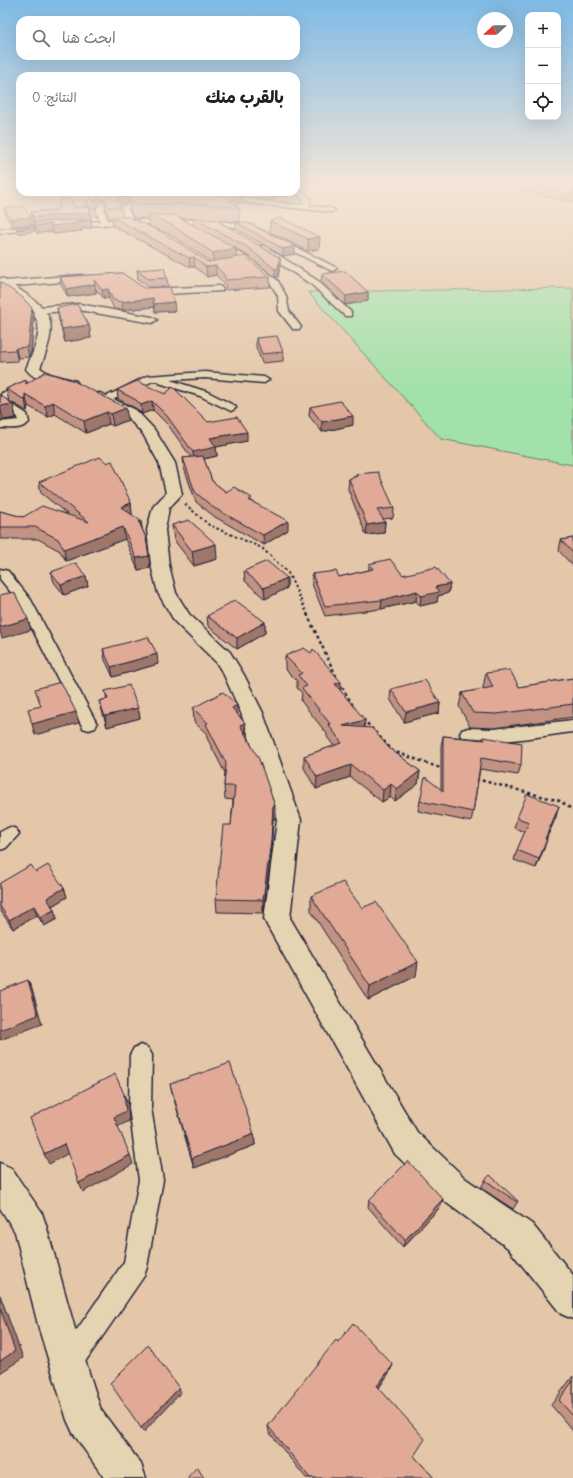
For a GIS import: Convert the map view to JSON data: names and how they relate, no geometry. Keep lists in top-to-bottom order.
{
  "north": "left",
  "page": {
    "map_buttons": ["+", "−"],
    "search": "ابحث هنا",
    "heading": ["بالقرب منك", "النتائج: 0"]
  }
}
